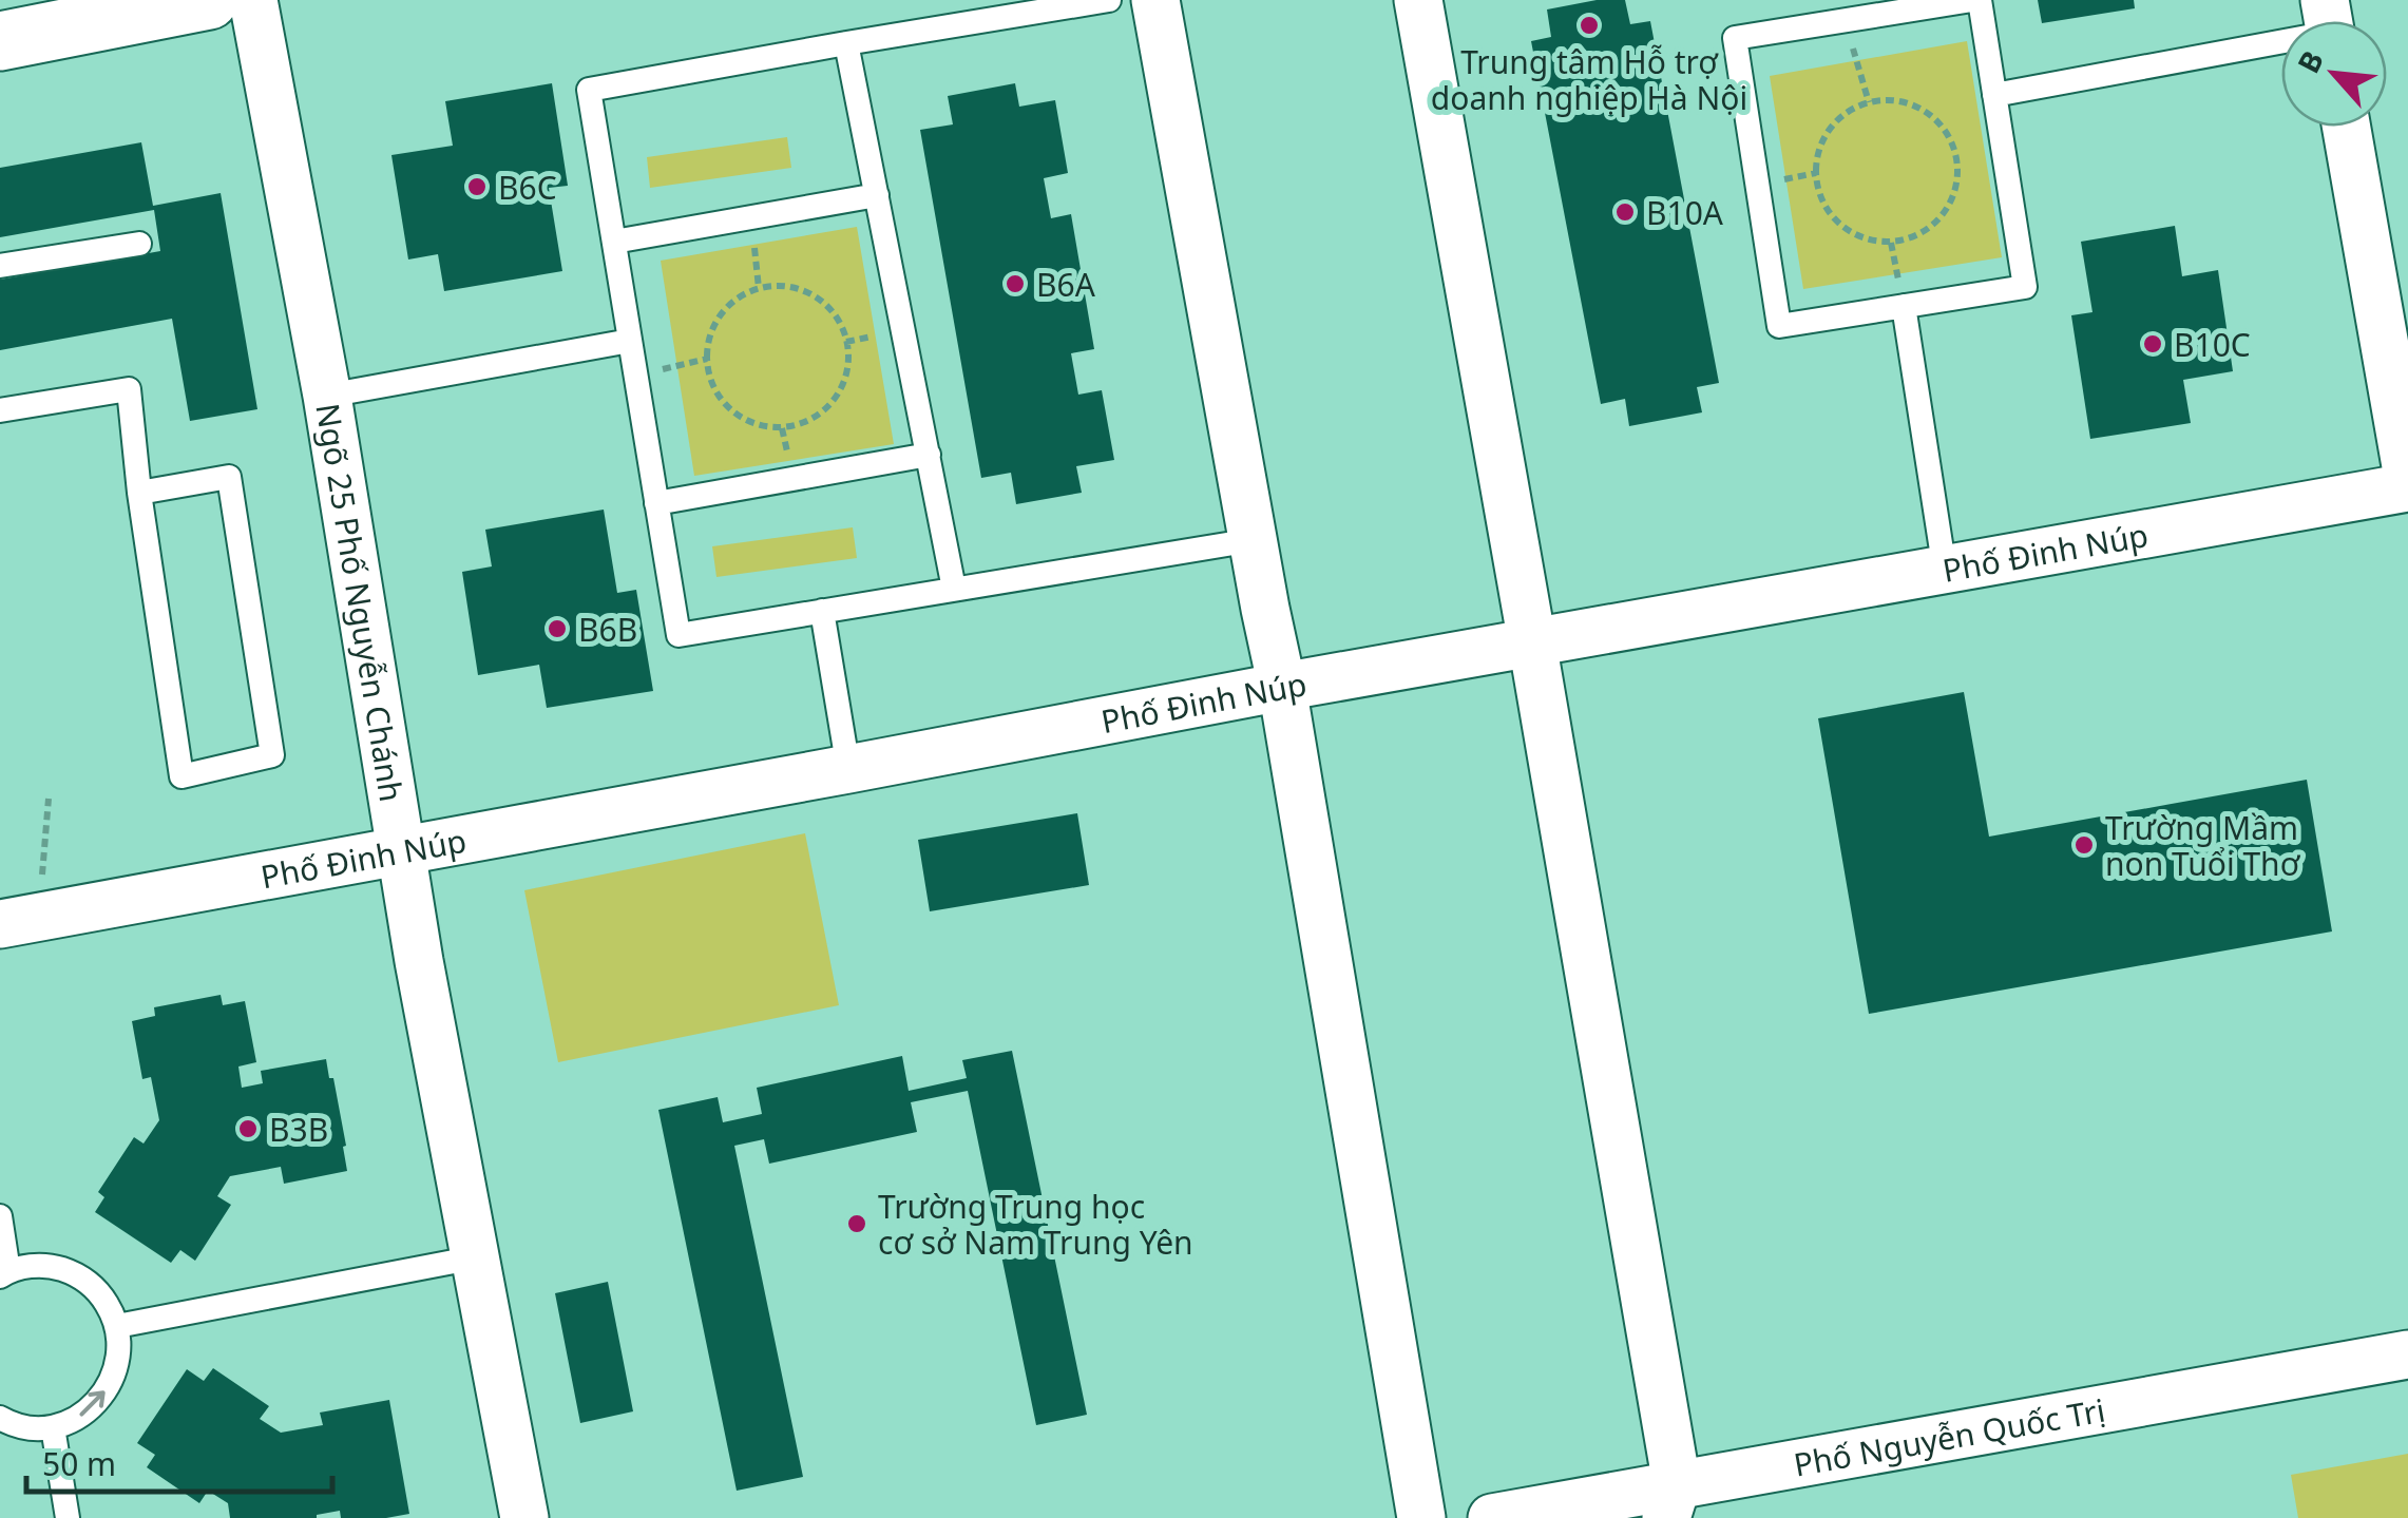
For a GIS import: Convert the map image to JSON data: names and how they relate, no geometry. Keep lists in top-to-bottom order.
{
  "streets": {
    "street": ["Phố Đinh Núp", "Ngõ 25 Phố Nguyễn Chánh", "Phố Nguyễn Quốc Trị"]
  },
  "crossings": [
    ["Phố Đinh Núp", "Ngõ 25 Phố Nguyễn Chánh"]
  ],
  "places": [
    "Trung tâm Hỗ trợ doanh nghiệp Hà Nội",
    "B6C",
    "B10A",
    "B6A",
    "B10C",
    "B6B",
    "Trường Mầm non Tuổi Thơ",
    "B3B",
    "Trường Trung học cơ sở Nam Trung Yên"
  ],
  "scale_bar": "50 m",
  "north": "top left"
}
